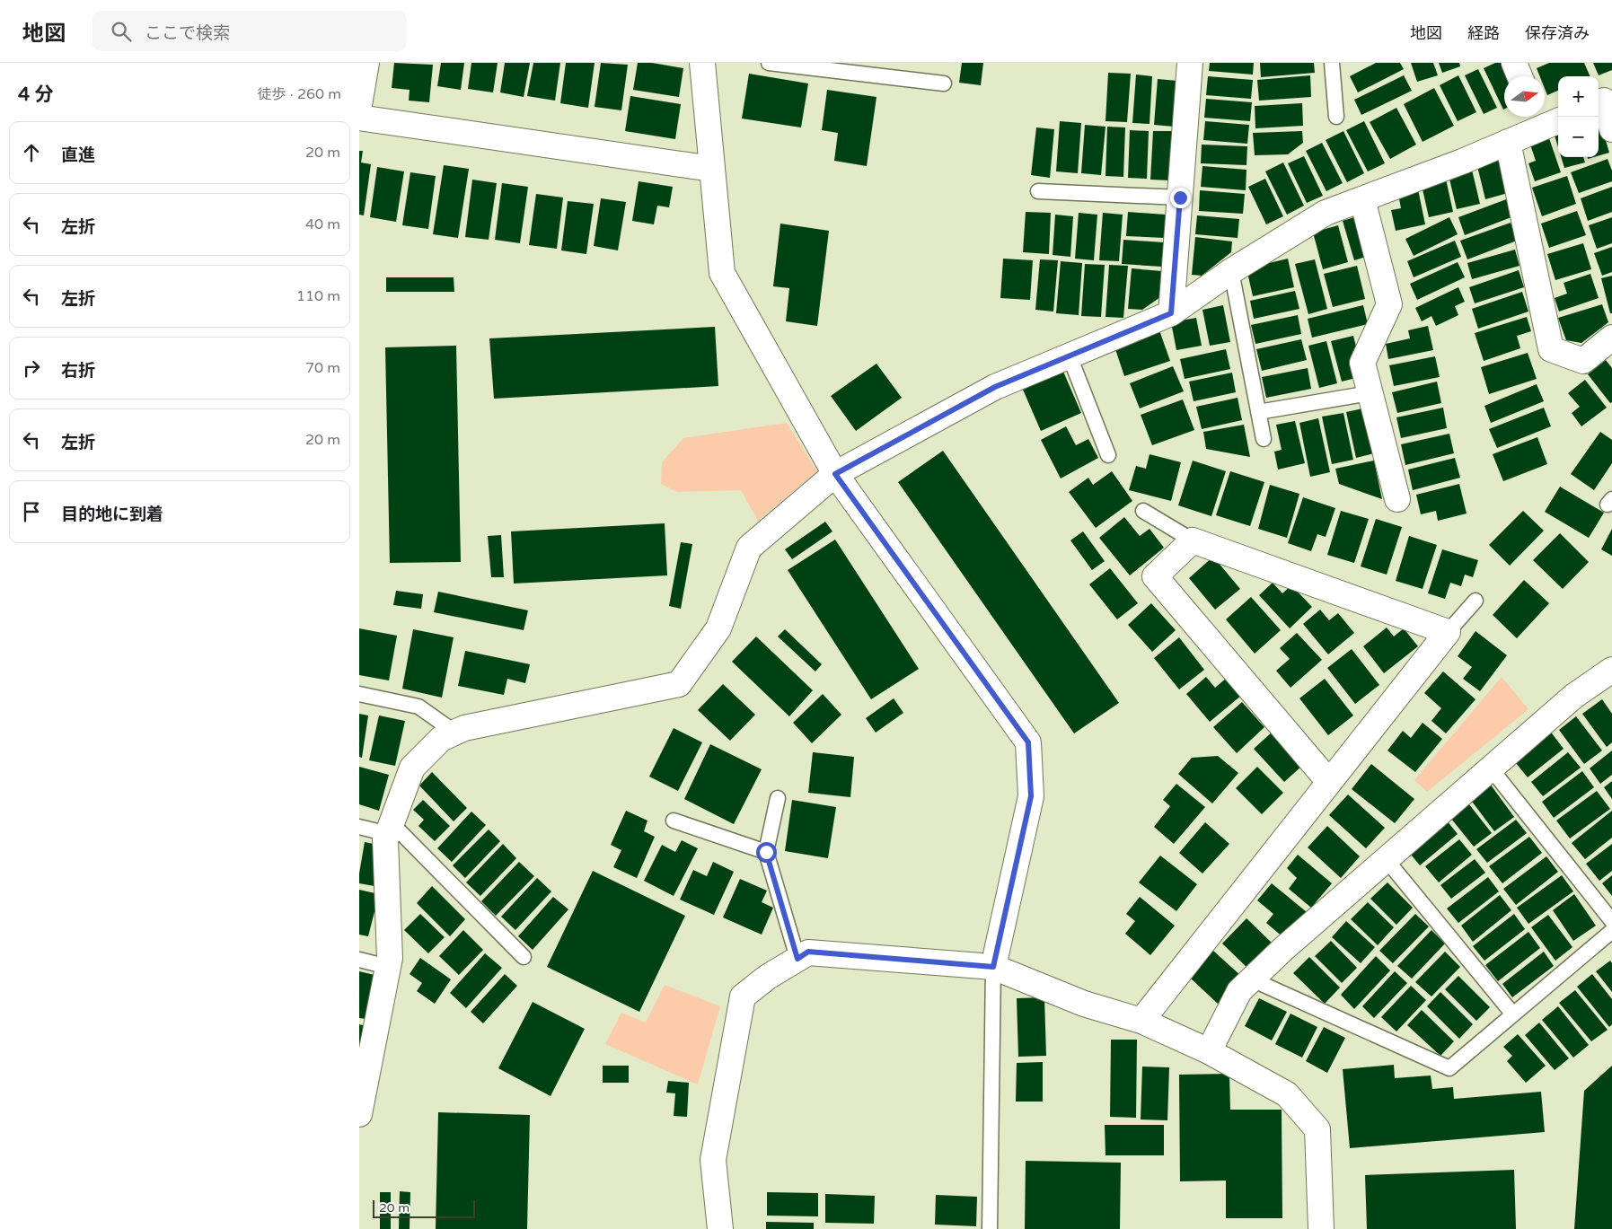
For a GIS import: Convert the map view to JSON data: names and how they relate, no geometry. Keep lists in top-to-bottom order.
{
  "scale_bar": "20 m",
  "north": "right",
  "page": {
    "header": "地図",
    "search": "ここで検索",
    "nav": ["地図", "経路", "保存済み"],
    "heading": ["4 分", "徒歩 · 260 m"],
    "map_buttons": ["+", "−"],
    "list": [
      ["直進", "20 m"],
      ["左折", "40 m"],
      ["左折", "110 m"],
      ["右折", "70 m"],
      ["左折", "20 m"],
      "目的地に到着"
    ],
    "scale": "20 m"
  }
}
